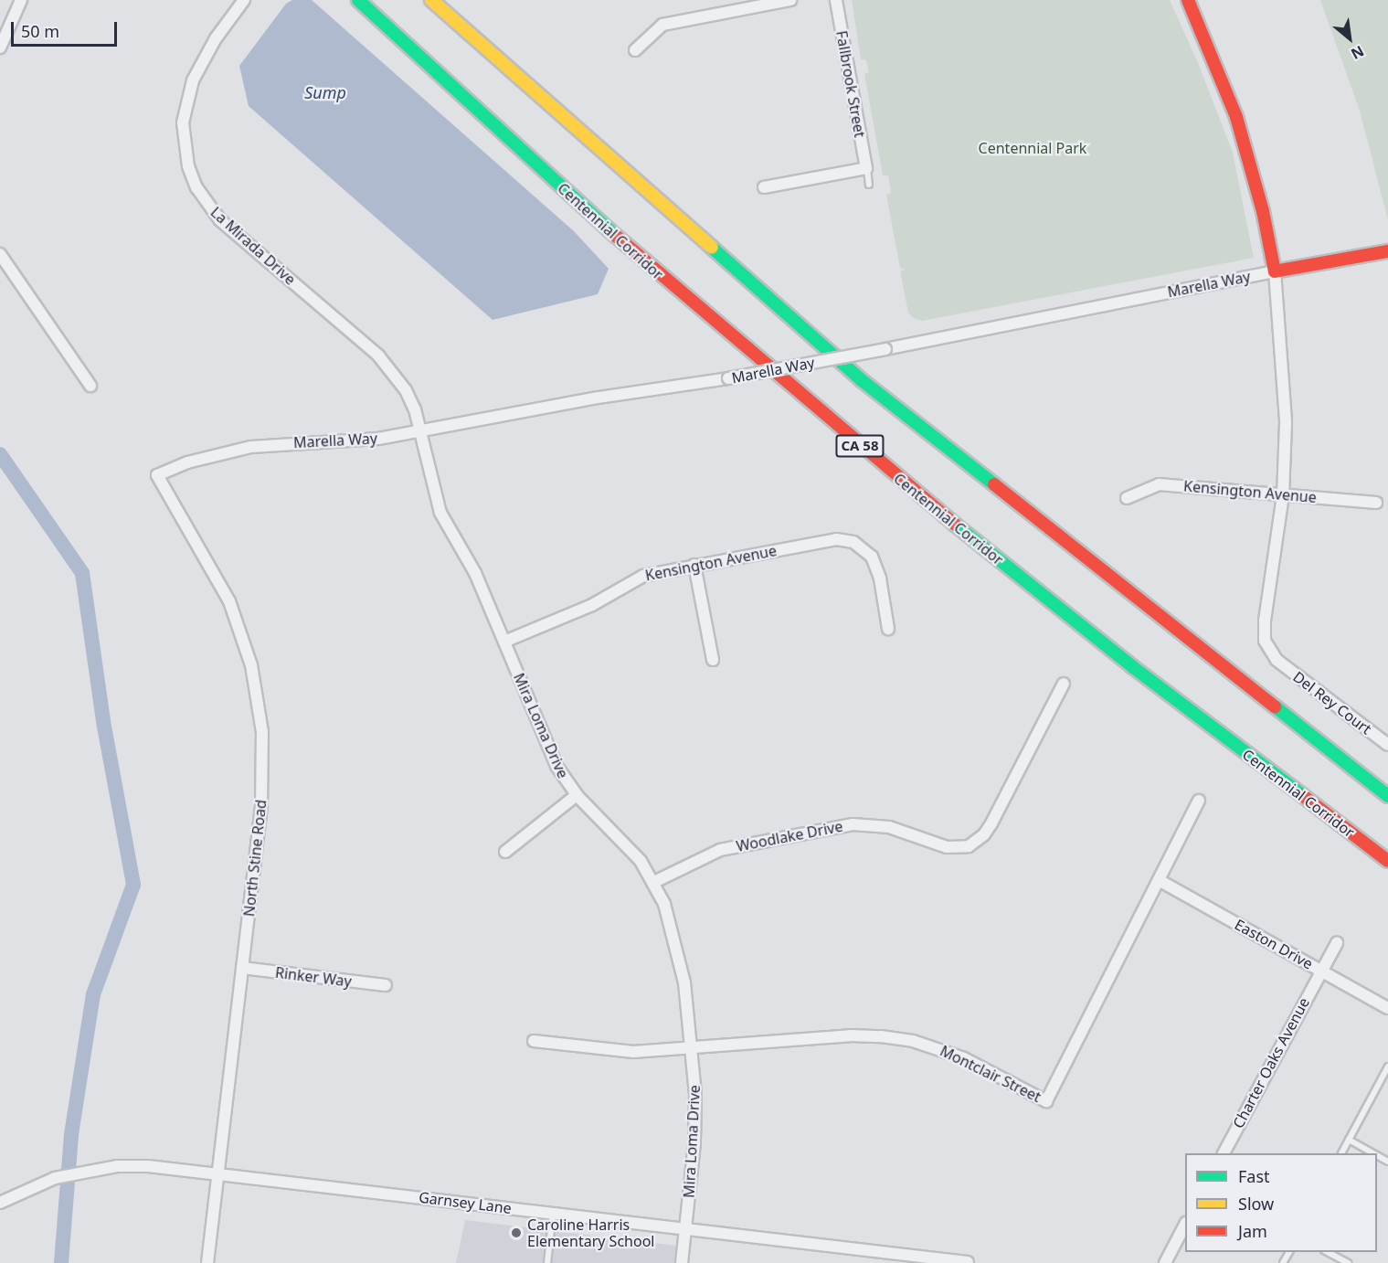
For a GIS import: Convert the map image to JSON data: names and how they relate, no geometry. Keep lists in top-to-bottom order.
{
  "streets": {
    "main road": ["Centennial Corridor", "Marella Way", "CA 58"],
    "street": [
      "Fallbrook Street",
      "La Mirada Drive",
      "Kensington Avenue",
      "Del Rey Court",
      "Mira Loma Drive",
      "Woodlake Drive",
      "North Stine Road",
      "Easton Drive",
      "Rinker Way",
      "Charter Oaks Avenue",
      "Montclair Street",
      "Garnsey Lane"
    ]
  },
  "crossings": [
    ["La Mirada Drive", "Marella Way"],
    ["La Mirada Drive", "Mira Loma Drive"],
    ["Marella Way", "Mira Loma Drive"],
    ["Marella Way", "North Stine Road"],
    ["Kensington Avenue", "Del Rey Court"],
    ["Kensington Avenue", "Mira Loma Drive"],
    ["Mira Loma Drive", "Woodlake Drive"],
    ["Mira Loma Drive", "Montclair Street"],
    ["Mira Loma Drive", "Garnsey Lane"],
    ["North Stine Road", "Rinker Way"],
    ["North Stine Road", "Garnsey Lane"],
    ["Easton Drive", "Charter Oaks Avenue"],
    ["Easton Drive", "Montclair Street"]
  ],
  "water": ["Sump"],
  "parks": ["Centennial Park"],
  "places": ["Caroline Harris Elementary School"],
  "legend": ["Fast", "Slow", "Jam"],
  "scale_bar": "50 m",
  "north": "bottom right"
}
